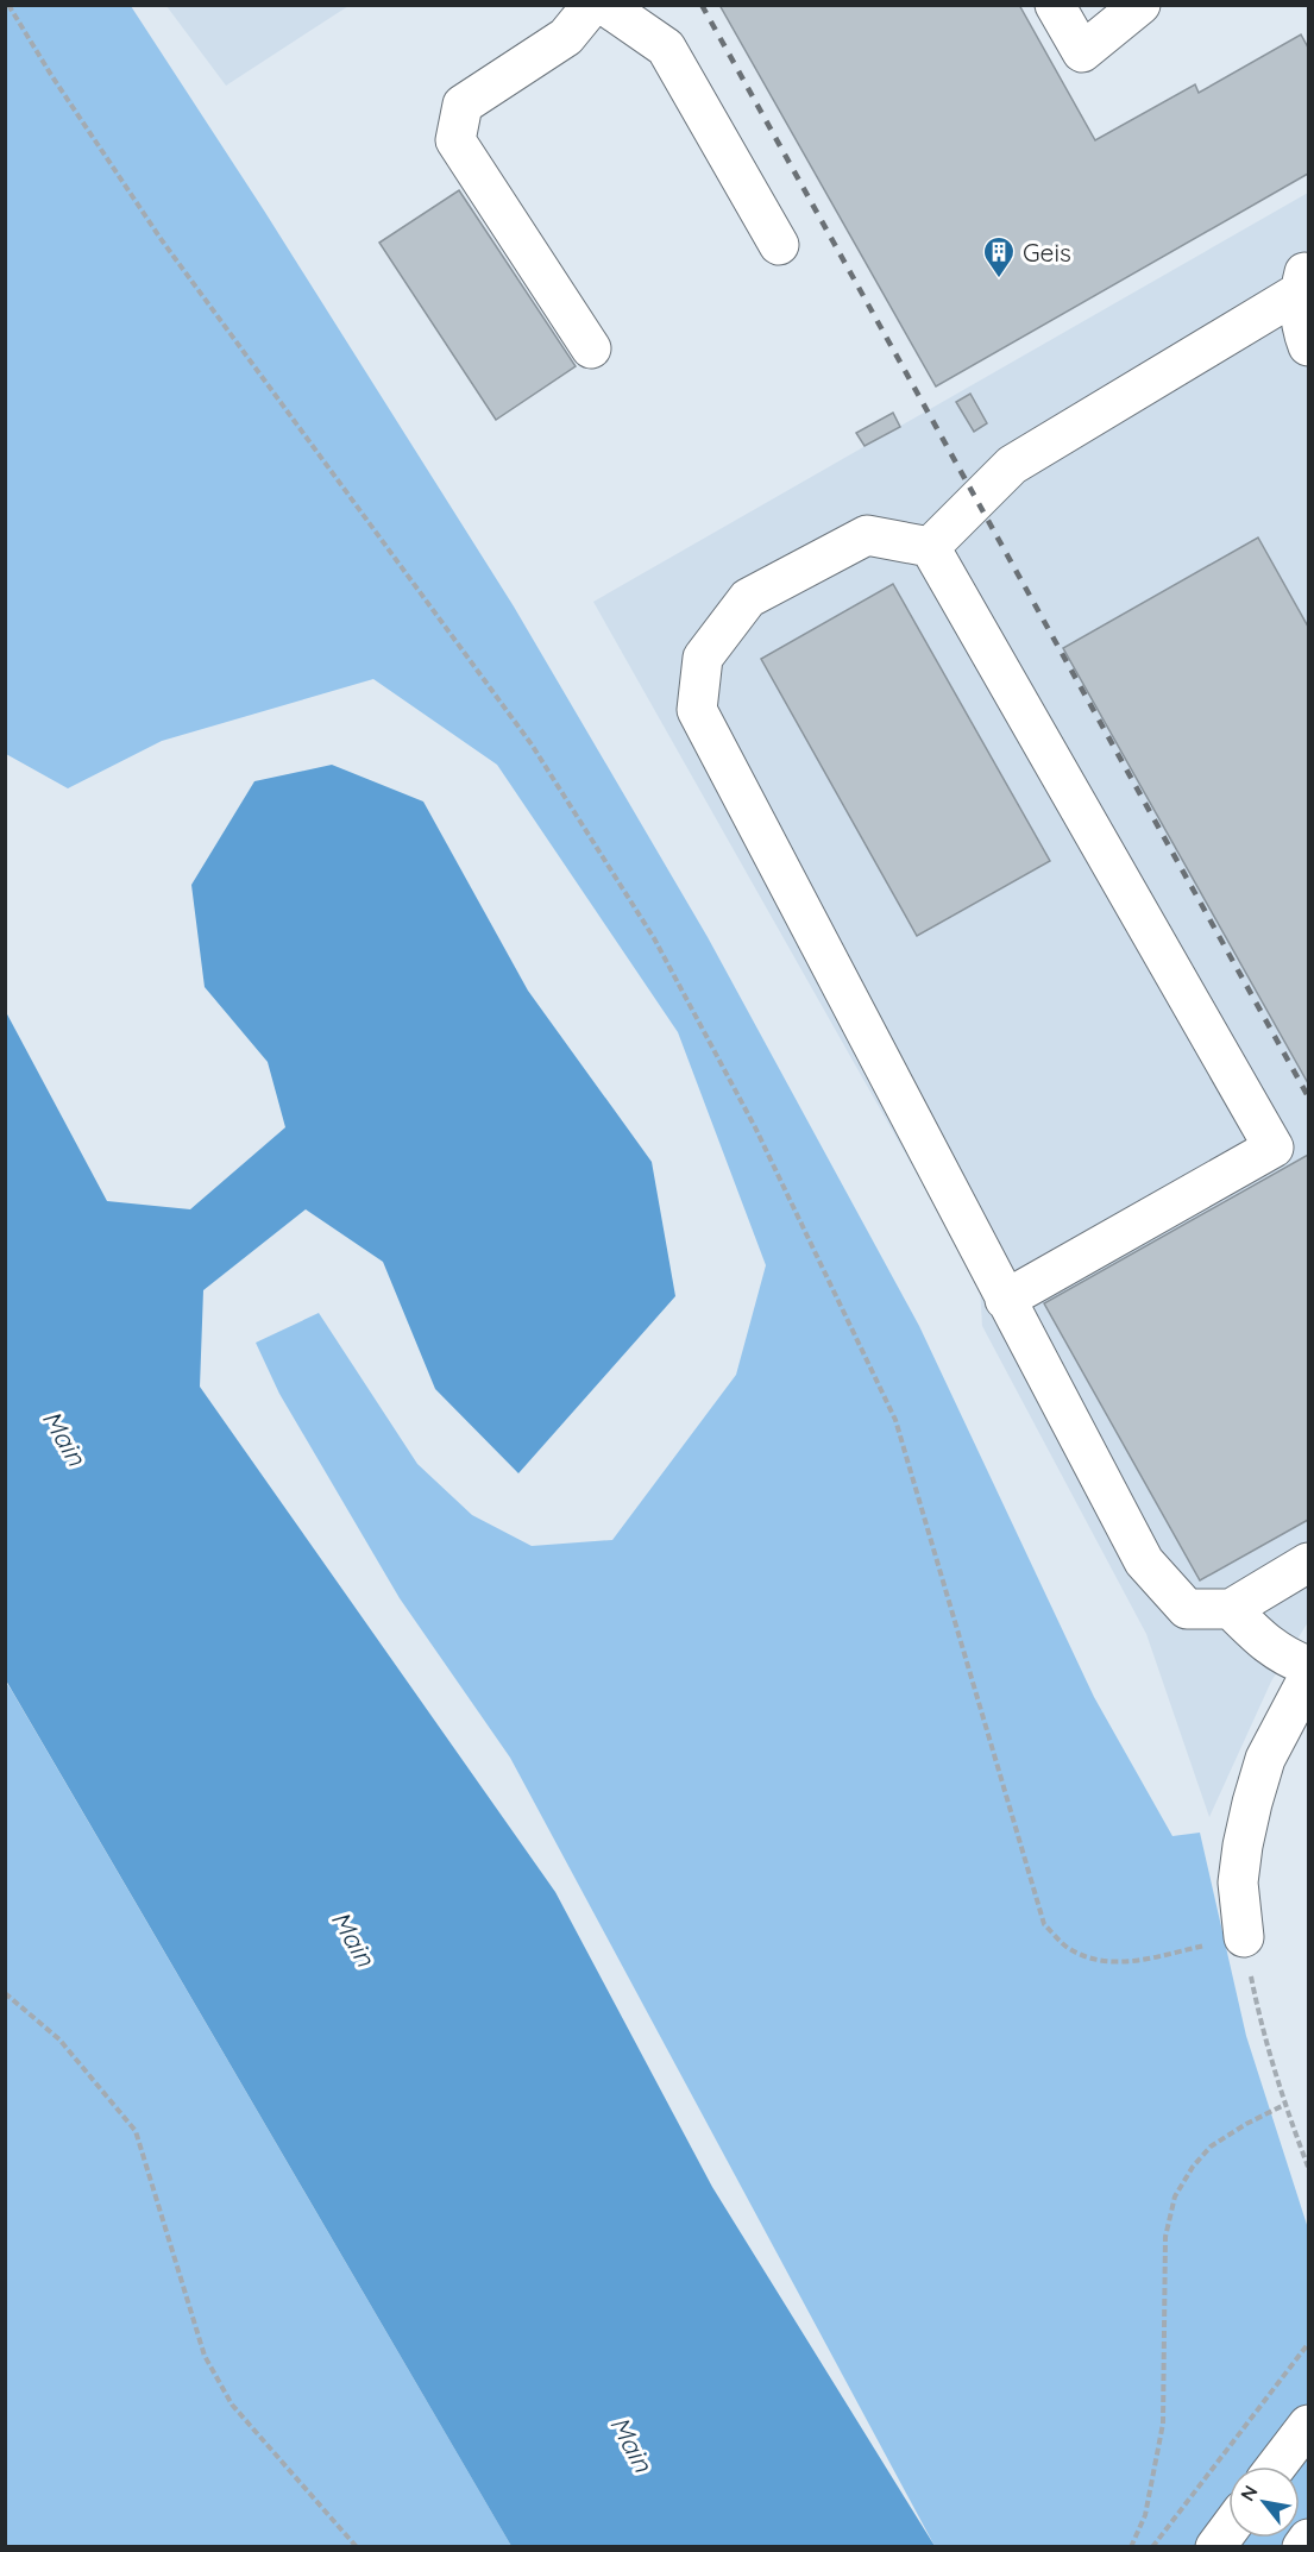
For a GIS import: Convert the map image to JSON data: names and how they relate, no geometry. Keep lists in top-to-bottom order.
{
  "water": ["Main"],
  "places": {
    "building": ["Geis"]
  },
  "north": "top left"
}
